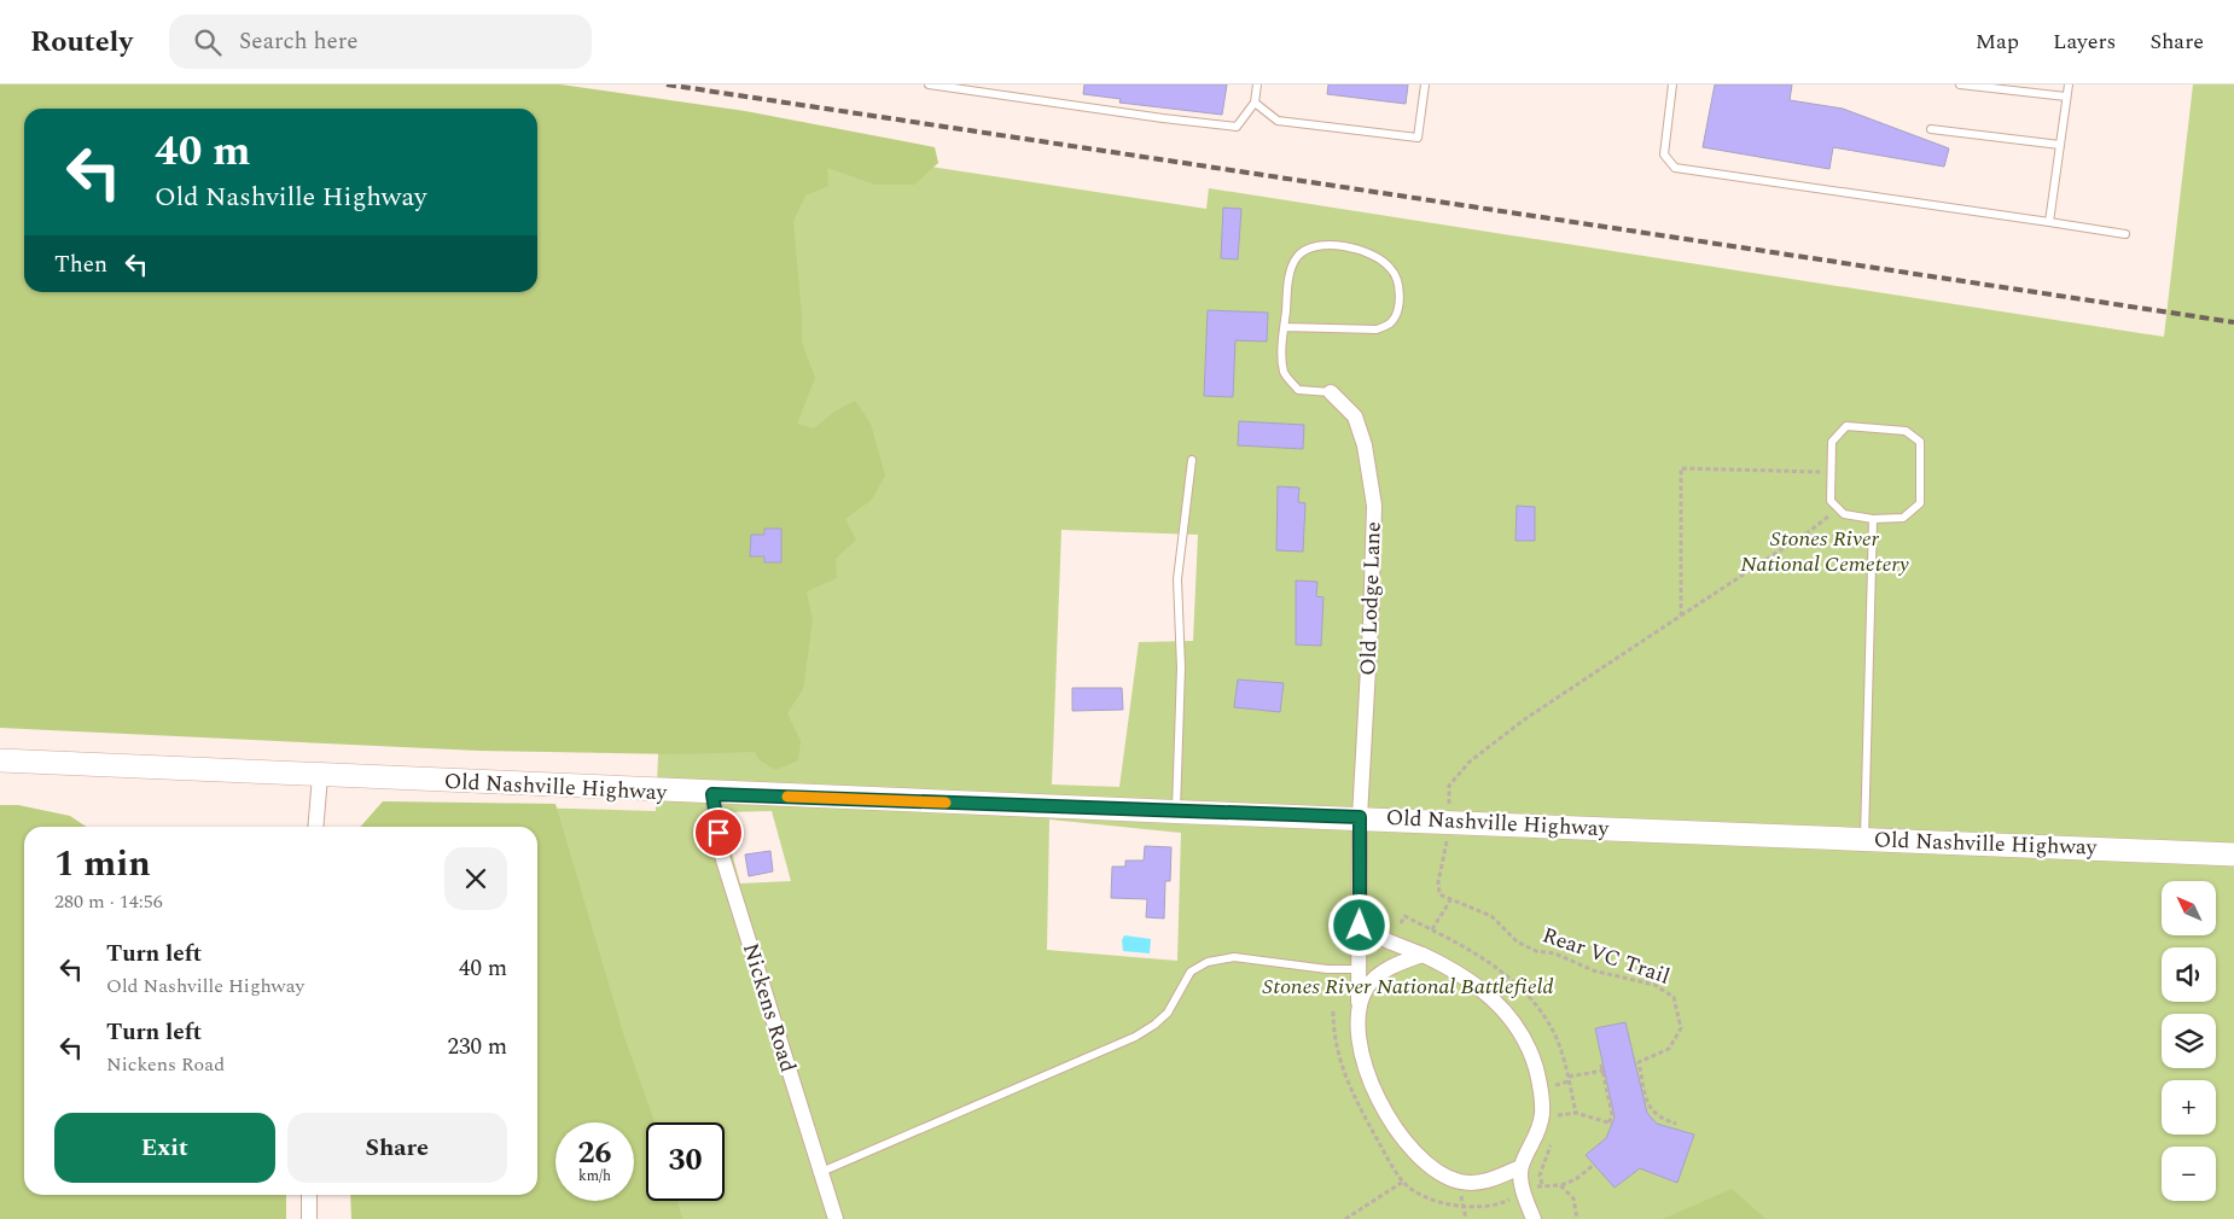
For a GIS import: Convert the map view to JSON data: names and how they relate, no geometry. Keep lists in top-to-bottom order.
{
  "streets": {
    "main road": ["Old Nashville Highway"],
    "street": ["Old Lodge Lane", "Nickens Road"],
    "path": ["Rear VC Trail"]
  },
  "crossings": [
    ["Old Lodge Lane", "Old Nashville Highway"],
    ["Old Nashville Highway", "Nickens Road"]
  ],
  "parks": ["Stones River National Cemetery", "Stones River National Battlefield"],
  "north": "top left",
  "page": {
    "header": "Routely",
    "search": "Search here",
    "nav": ["Map", "Layers", "Share"],
    "turn": ["40 m", "Old Nashville Highway"],
    "then": "Then",
    "heading": ["1 min", "280 m · 14:56"],
    "map_buttons": ["+", "−"],
    "list": [
      {
        "name": "Turn left",
        "note": "Old Nashville Highway",
        "value": "40 m"
      },
      {
        "name": "Turn left",
        "note": "Nickens Road",
        "value": "230 m"
      }
    ],
    "buttons": ["Exit", "Share"],
    "speed": "26 km/h",
    "limit": "30"
  }
}
